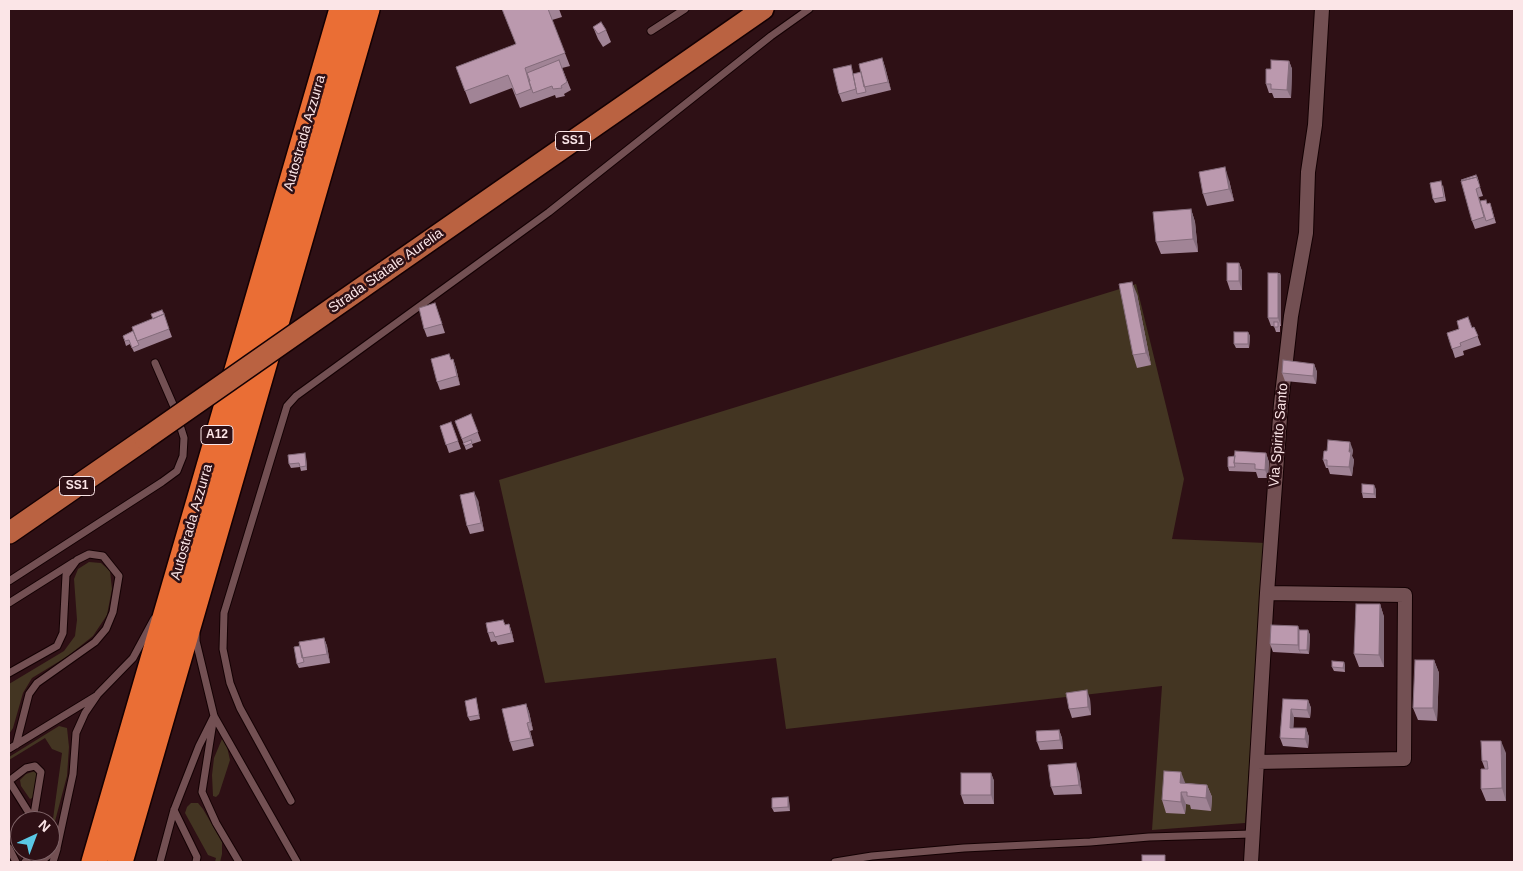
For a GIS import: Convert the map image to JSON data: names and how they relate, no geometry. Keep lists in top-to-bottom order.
{
  "streets": {
    "highway": ["Autostrada Azzurra", "A12"],
    "main road": ["SS1", "Strada Statale Aurelia"],
    "street": ["Via Spirito Santo"]
  },
  "north": "top right"
}
